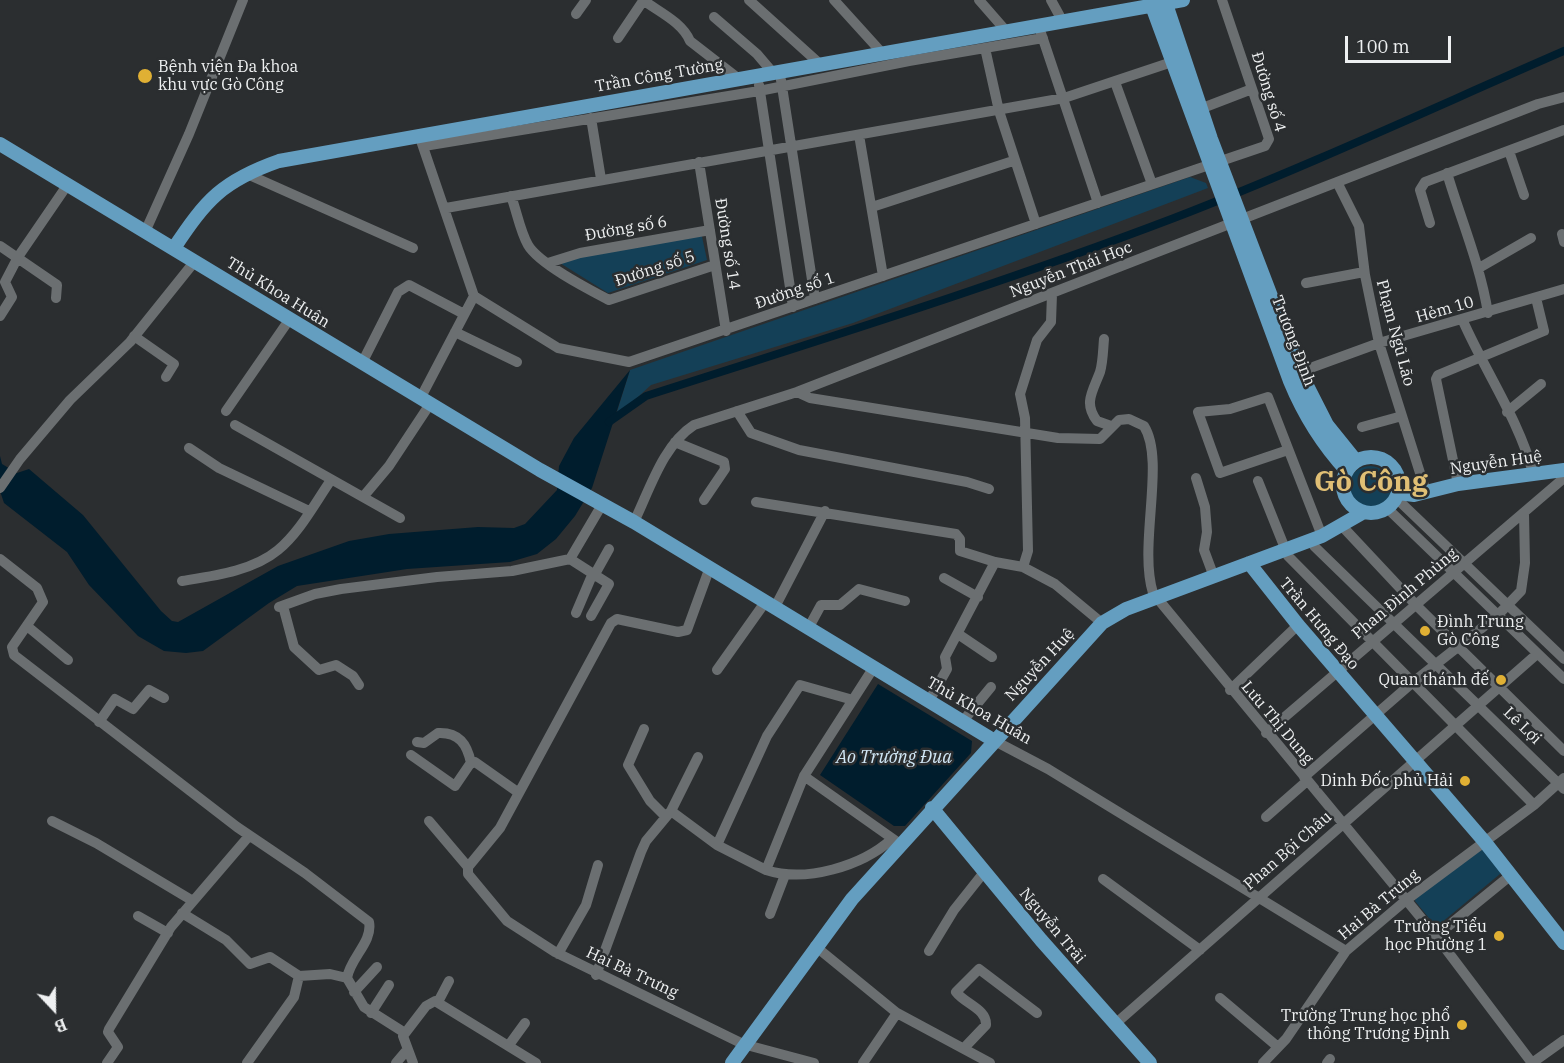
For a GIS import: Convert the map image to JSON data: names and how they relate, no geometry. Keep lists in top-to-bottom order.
{
  "streets": {
    "main road": [
      "Trần Công Tường",
      "Thủ Khoa Huân",
      "Trương Định",
      "Nguyễn Huệ",
      "Trần Hưng Đạo",
      "Nguyễn Trãi"
    ],
    "street": [
      "Đường số 4",
      "Đường số 6",
      "Đường số 14",
      "Đường số 5",
      "Nguyễn Thái Học",
      "Đường số 1",
      "Hẻm 10",
      "Phạm Ngũ Lão",
      "Phan Đình Phùng",
      "Lưu Thị Dung",
      "Lê Lợi",
      "Phan Bội Châu",
      "Hai Bà Trưng"
    ]
  },
  "crossings": [
    ["Trần Công Tường", "Thủ Khoa Huân"],
    ["Đường số 4", "Đường số 1"],
    ["Đường số 4", "Trương Định"],
    ["Đường số 6", "Đường số 14"],
    ["Đường số 6", "Đường số 5"],
    ["Đường số 14", "Đường số 5"],
    ["Đường số 14", "Đường số 1"],
    ["Nguyễn Thái Học", "Thủ Khoa Huân"],
    ["Nguyễn Thái Học", "Phạm Ngũ Lão"],
    ["Nguyễn Thái Học", "Trương Định"],
    ["Đường số 1", "Trương Định"],
    ["Thủ Khoa Huân", "Nguyễn Huệ"],
    ["Thủ Khoa Huân", "Phan Bội Châu"],
    ["Thủ Khoa Huân", "Hai Bà Trưng"],
    ["Hẻm 10", "Phạm Ngũ Lão"],
    ["Hẻm 10", "Trương Định"],
    ["Phạm Ngũ Lão", "Nguyễn Huệ"],
    ["Trương Định", "Nguyễn Huệ"],
    ["Nguyễn Huệ", "Trần Hưng Đạo"],
    ["Nguyễn Huệ", "Lưu Thị Dung"],
    ["Nguyễn Huệ", "Lê Lợi"],
    ["Nguyễn Huệ", "Hai Bà Trưng"],
    ["Nguyễn Huệ", "Nguyễn Trãi"],
    ["Phan Đình Phùng", "Trần Hưng Đạo"],
    ["Phan Đình Phùng", "Lưu Thị Dung"],
    ["Phan Đình Phùng", "Lê Lợi"],
    ["Trần Hưng Đạo", "Phan Bội Châu"],
    ["Trần Hưng Đạo", "Hai Bà Trưng"],
    ["Lưu Thị Dung", "Phan Bội Châu"],
    ["Lưu Thị Dung", "Hai Bà Trưng"],
    ["Lê Lợi", "Phan Bội Châu"],
    ["Lê Lợi", "Hai Bà Trưng"],
    ["Phan Bội Châu", "Nguyễn Trãi"]
  ],
  "districts": ["Gò Công"],
  "water": ["Ao Trường Đua"],
  "places": [
    "Bệnh viện Đa khoa khu vực Gò Công",
    "Đình Trung Gò Công",
    "Quan thánh đế",
    "Dinh Đốc phủ Hải",
    "Trường Tiểu học Phường 1",
    "Trường Trung học phổ thông Trương Định"
  ],
  "scale_bar": "100 m",
  "north": "bottom"
}
